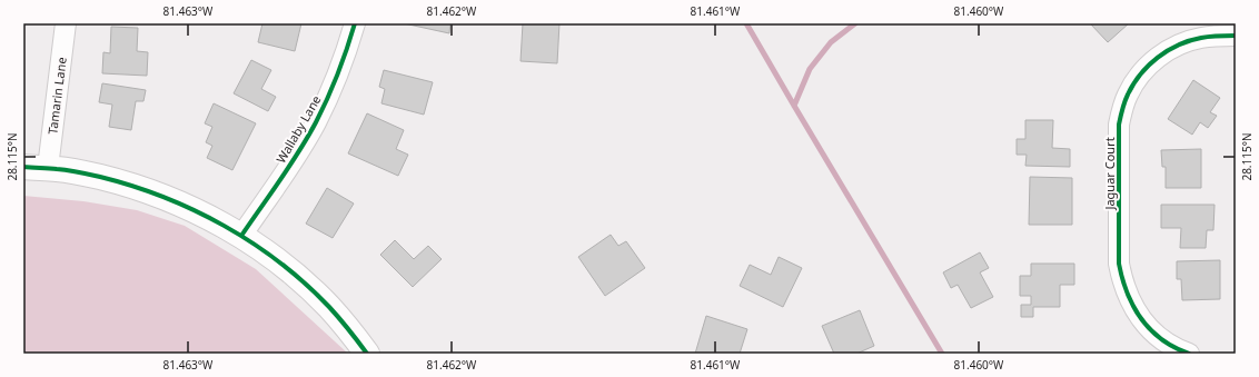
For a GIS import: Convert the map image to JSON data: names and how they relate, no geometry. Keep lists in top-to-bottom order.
{
  "streets": {
    "street": ["Tamarin Lane", "Wallaby Lane", "Jaguar Court"]
  },
  "coordinates": [
    "81.463°W",
    "81.462°W",
    "81.461°W",
    "81.460°W",
    "28.115°N"
  ]
}
